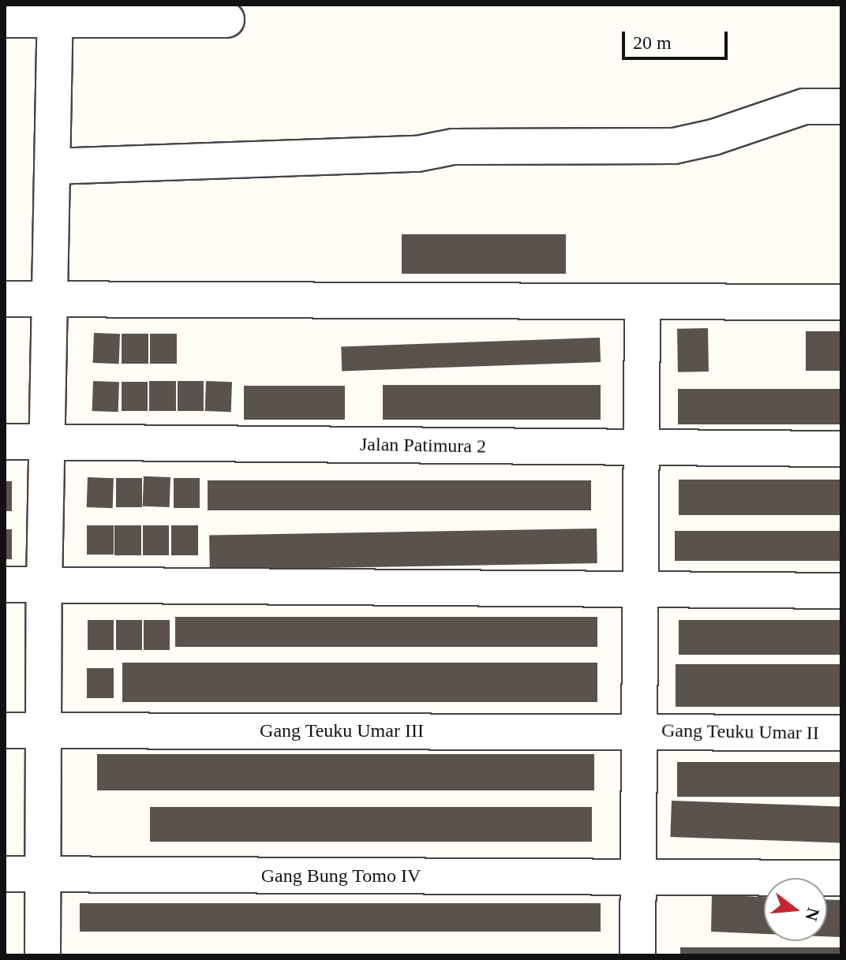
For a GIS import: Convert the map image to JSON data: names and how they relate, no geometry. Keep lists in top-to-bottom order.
{
  "streets": {
    "street": [
      "Jalan Patimura 2",
      "Gang Teuku Umar III",
      "Gang Teuku Umar II",
      "Gang Bung Tomo IV"
    ]
  },
  "crossings": [
    ["Gang Teuku Umar III", "Gang Teuku Umar II"]
  ],
  "scale_bar": "20 m",
  "north": "right"
}
